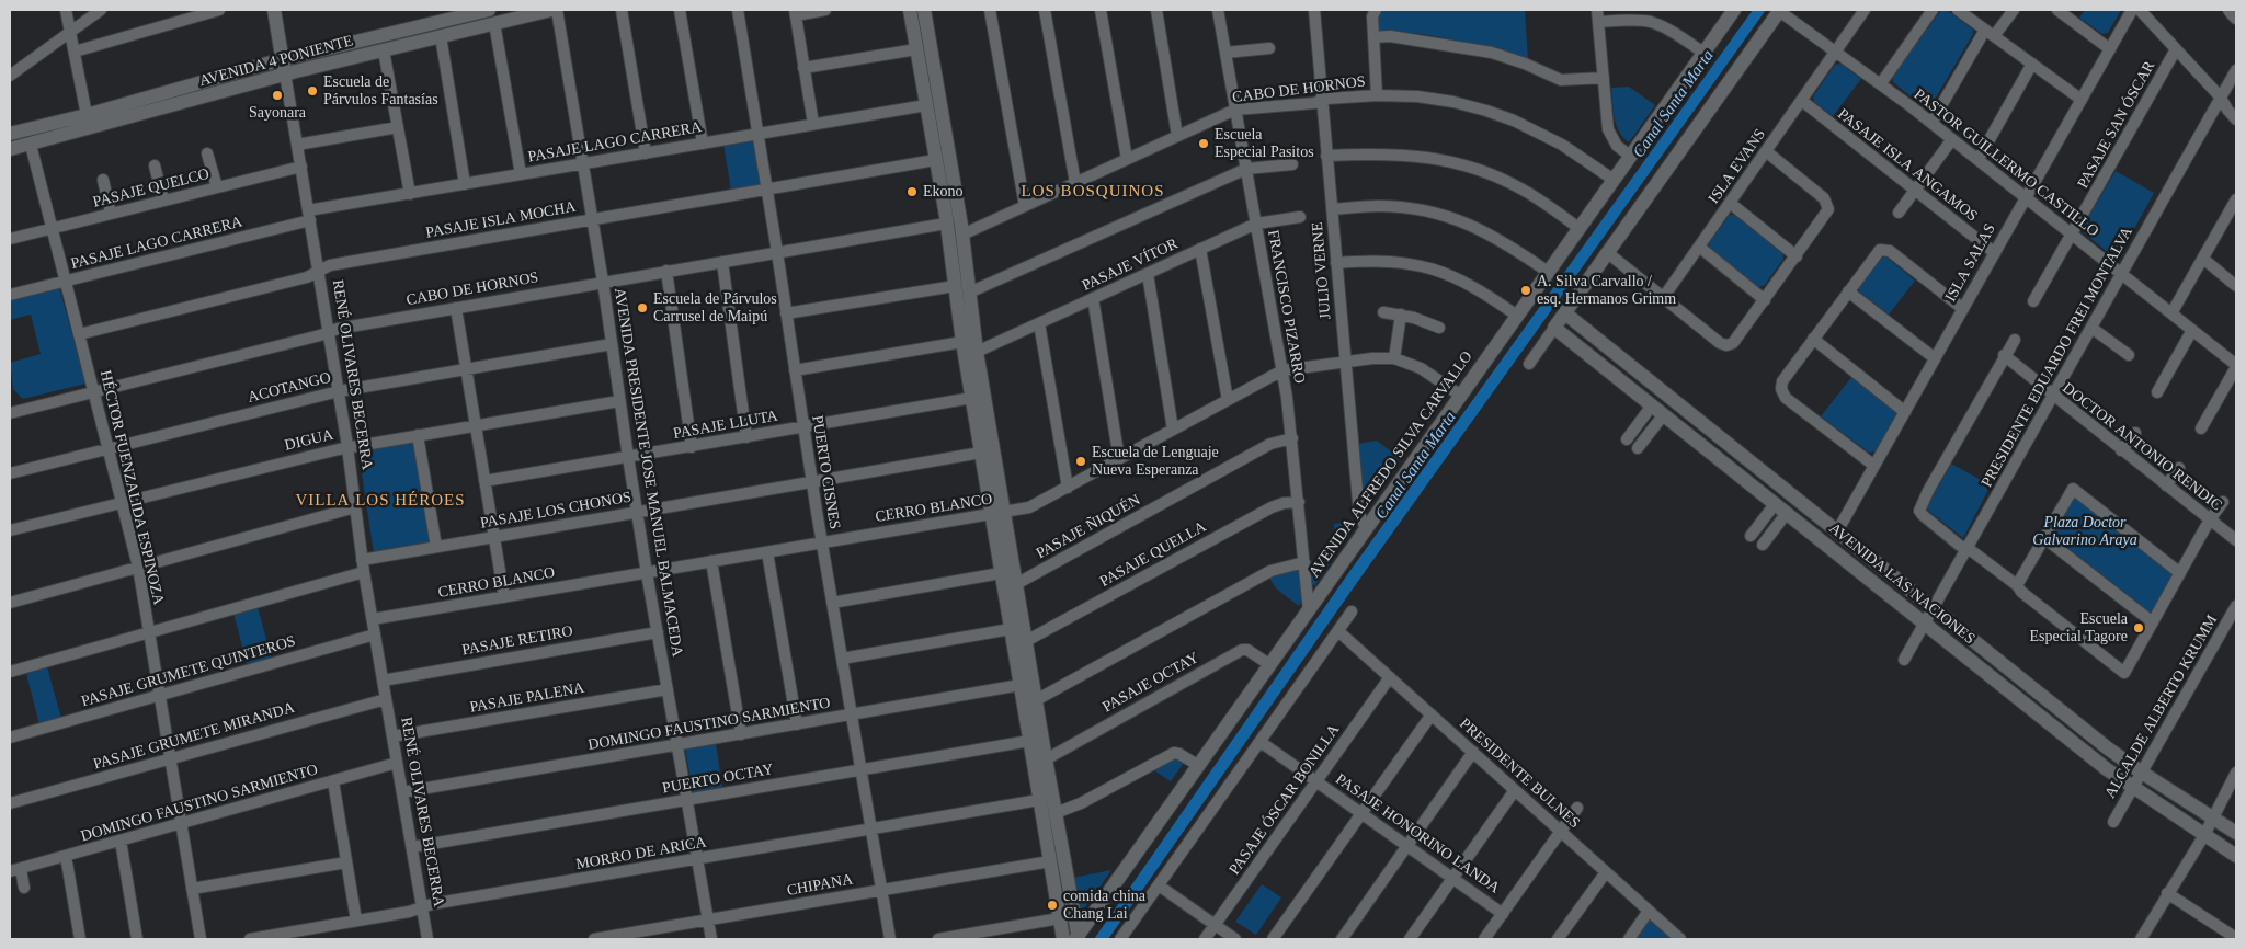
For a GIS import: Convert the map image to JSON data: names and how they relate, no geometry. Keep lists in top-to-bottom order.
{
  "streets": {
    "street": [
      "AVENIDA 4 PONIENTE",
      "CABO DE HORNOS",
      "PASAJE SAN ÓSCAR",
      "PASAJE LAGO CARRERA",
      "PASTOR GUILLERMO CASTILLO",
      "PASAJE ISLA ANGAMOS",
      "ISLA EVANS",
      "PASAJE QUELCO",
      "PASAJE ISLA MOCHA",
      "ISLA SALAS",
      "PASAJE VÍTOR",
      "JULIO VERNE",
      "FRANCISCO PIZARRO",
      "PRESIDENTE EDUARDO FREI MONTALVA",
      "RENÉ OLIVARES BECERRA",
      "ACOTANGO",
      "PASAJE LLUTA",
      "DIGUA",
      "DOCTOR ANTONIO RENDIC",
      "AVENIDA ALFREDO SILVA CARVALLO",
      "AVENIDA PRESIDENTE JOSE MANUEL BALMACEDA",
      "PUERTO CISNES",
      "HÉCTOR FUENZALIDA ESPINOZA",
      "CERRO BLANCO",
      "PASAJE LOS CHONOS",
      "PASAJE ÑIQUÉN",
      "PASAJE QUELLA",
      "AVENIDA LAS NACIONES",
      "PASAJE RETIRO",
      "PASAJE GRUMETE QUINTEROS",
      "PASAJE OCTAY",
      "PASAJE PALENA",
      "ALCALDE ALBERTO KRUMM",
      "DOMINGO FAUSTINO SARMIENTO",
      "PASAJE GRUMETE MIRANDA",
      "PRESIDENTE BULNES",
      "PUERTO OCTAY",
      "PASAJE ÓSCAR BONILLA",
      "PASAJE HONORINO LANDA",
      "MORRO DE ARICA",
      "CHIPANA"
    ]
  },
  "crossings": [
    ["AVENIDA 4 PONIENTE", "RENÉ OLIVARES BECERRA"],
    ["AVENIDA 4 PONIENTE", "HÉCTOR FUENZALIDA ESPINOZA"],
    ["CABO DE HORNOS", "JULIO VERNE"],
    ["CABO DE HORNOS", "FRANCISCO PIZARRO"],
    ["CABO DE HORNOS", "RENÉ OLIVARES BECERRA"],
    ["CABO DE HORNOS", "AVENIDA ALFREDO SILVA CARVALLO"],
    ["CABO DE HORNOS", "AVENIDA PRESIDENTE JOSE MANUEL BALMACEDA"],
    ["CABO DE HORNOS", "PUERTO CISNES"],
    ["CABO DE HORNOS", "HÉCTOR FUENZALIDA ESPINOZA"],
    ["PASAJE SAN ÓSCAR", "PASTOR GUILLERMO CASTILLO"],
    ["PASAJE LAGO CARRERA", "RENÉ OLIVARES BECERRA"],
    ["PASAJE LAGO CARRERA", "AVENIDA PRESIDENTE JOSE MANUEL BALMACEDA"],
    ["PASAJE LAGO CARRERA", "PUERTO CISNES"],
    ["PASAJE LAGO CARRERA", "HÉCTOR FUENZALIDA ESPINOZA"],
    ["PASTOR GUILLERMO CASTILLO", "ISLA EVANS"],
    ["PASTOR GUILLERMO CASTILLO", "ISLA SALAS"],
    ["PASTOR GUILLERMO CASTILLO", "PRESIDENTE EDUARDO FREI MONTALVA"],
    ["PASAJE ISLA ANGAMOS", "ISLA EVANS"],
    ["PASAJE ISLA ANGAMOS", "ISLA SALAS"],
    ["PASAJE QUELCO", "RENÉ OLIVARES BECERRA"],
    ["PASAJE QUELCO", "HÉCTOR FUENZALIDA ESPINOZA"],
    ["PASAJE ISLA MOCHA", "RENÉ OLIVARES BECERRA"],
    ["PASAJE ISLA MOCHA", "AVENIDA PRESIDENTE JOSE MANUEL BALMACEDA"],
    ["PASAJE ISLA MOCHA", "PUERTO CISNES"],
    ["PASAJE ISLA MOCHA", "HÉCTOR FUENZALIDA ESPINOZA"],
    ["ISLA SALAS", "AVENIDA LAS NACIONES"],
    ["PASAJE VÍTOR", "FRANCISCO PIZARRO"],
    ["JULIO VERNE", "AVENIDA ALFREDO SILVA CARVALLO"],
    ["JULIO VERNE", "CERRO BLANCO"],
    ["FRANCISCO PIZARRO", "AVENIDA ALFREDO SILVA CARVALLO"],
    ["FRANCISCO PIZARRO", "CERRO BLANCO"],
    ["FRANCISCO PIZARRO", "PASAJE ÑIQUÉN"],
    ["FRANCISCO PIZARRO", "PASAJE QUELLA"],
    ["PRESIDENTE EDUARDO FREI MONTALVA", "DOCTOR ANTONIO RENDIC"],
    ["PRESIDENTE EDUARDO FREI MONTALVA", "AVENIDA LAS NACIONES"],
    ["RENÉ OLIVARES BECERRA", "ACOTANGO"],
    ["RENÉ OLIVARES BECERRA", "DIGUA"],
    ["RENÉ OLIVARES BECERRA", "CERRO BLANCO"],
    ["RENÉ OLIVARES BECERRA", "PASAJE LOS CHONOS"],
    ["RENÉ OLIVARES BECERRA", "PASAJE RETIRO"],
    ["RENÉ OLIVARES BECERRA", "PASAJE GRUMETE QUINTEROS"],
    ["RENÉ OLIVARES BECERRA", "PASAJE PALENA"],
    ["RENÉ OLIVARES BECERRA", "DOMINGO FAUSTINO SARMIENTO"],
    ["RENÉ OLIVARES BECERRA", "PASAJE GRUMETE MIRANDA"],
    ["RENÉ OLIVARES BECERRA", "PUERTO OCTAY"],
    ["RENÉ OLIVARES BECERRA", "MORRO DE ARICA"],
    ["ACOTANGO", "AVENIDA PRESIDENTE JOSE MANUEL BALMACEDA"],
    ["ACOTANGO", "HÉCTOR FUENZALIDA ESPINOZA"],
    ["PASAJE LLUTA", "AVENIDA PRESIDENTE JOSE MANUEL BALMACEDA"],
    ["PASAJE LLUTA", "PUERTO CISNES"],
    ["DIGUA", "AVENIDA PRESIDENTE JOSE MANUEL BALMACEDA"],
    ["DIGUA", "HÉCTOR FUENZALIDA ESPINOZA"],
    ["AVENIDA ALFREDO SILVA CARVALLO", "CERRO BLANCO"],
    ["AVENIDA ALFREDO SILVA CARVALLO", "PASAJE OCTAY"],
    ["AVENIDA PRESIDENTE JOSE MANUEL BALMACEDA", "CERRO BLANCO"],
    ["AVENIDA PRESIDENTE JOSE MANUEL BALMACEDA", "PASAJE LOS CHONOS"],
    ["AVENIDA PRESIDENTE JOSE MANUEL BALMACEDA", "PASAJE RETIRO"],
    ["AVENIDA PRESIDENTE JOSE MANUEL BALMACEDA", "PASAJE PALENA"],
    ["AVENIDA PRESIDENTE JOSE MANUEL BALMACEDA", "DOMINGO FAUSTINO SARMIENTO"],
    ["AVENIDA PRESIDENTE JOSE MANUEL BALMACEDA", "PUERTO OCTAY"],
    ["AVENIDA PRESIDENTE JOSE MANUEL BALMACEDA", "MORRO DE ARICA"],
    ["AVENIDA PRESIDENTE JOSE MANUEL BALMACEDA", "CHIPANA"],
    ["PUERTO CISNES", "CERRO BLANCO"],
    ["PUERTO CISNES", "PASAJE LOS CHONOS"],
    ["PUERTO CISNES", "DOMINGO FAUSTINO SARMIENTO"],
    ["PUERTO CISNES", "PUERTO OCTAY"],
    ["PUERTO CISNES", "MORRO DE ARICA"],
    ["PUERTO CISNES", "CHIPANA"],
    ["HÉCTOR FUENZALIDA ESPINOZA", "PASAJE GRUMETE QUINTEROS"],
    ["HÉCTOR FUENZALIDA ESPINOZA", "DOMINGO FAUSTINO SARMIENTO"],
    ["HÉCTOR FUENZALIDA ESPINOZA", "PASAJE GRUMETE MIRANDA"],
    ["AVENIDA LAS NACIONES", "ALCALDE ALBERTO KRUMM"],
    ["PRESIDENTE BULNES", "PASAJE ÓSCAR BONILLA"],
    ["PASAJE ÓSCAR BONILLA", "PASAJE HONORINO LANDA"]
  ],
  "districts": ["LOS BOSQUINOS", "VILLA LOS HÉROES"],
  "water": ["Canal Santa Marta"],
  "parks": ["Plaza Doctor Galvarino Araya"],
  "places": [
    "Escuela de Párvulos Fantasías",
    "Sayonara",
    "Escuela Especial Pasitos",
    "Ekono",
    "A. Silva Carvallo / esq. Hermanos Grimm",
    "Escuela de Párvulos Carrusel de Maipú",
    "Escuela de Lenguaje Nueva Esperanza",
    "Escuela Especial Tagore",
    "comida china Chang Lai"
  ]
}
